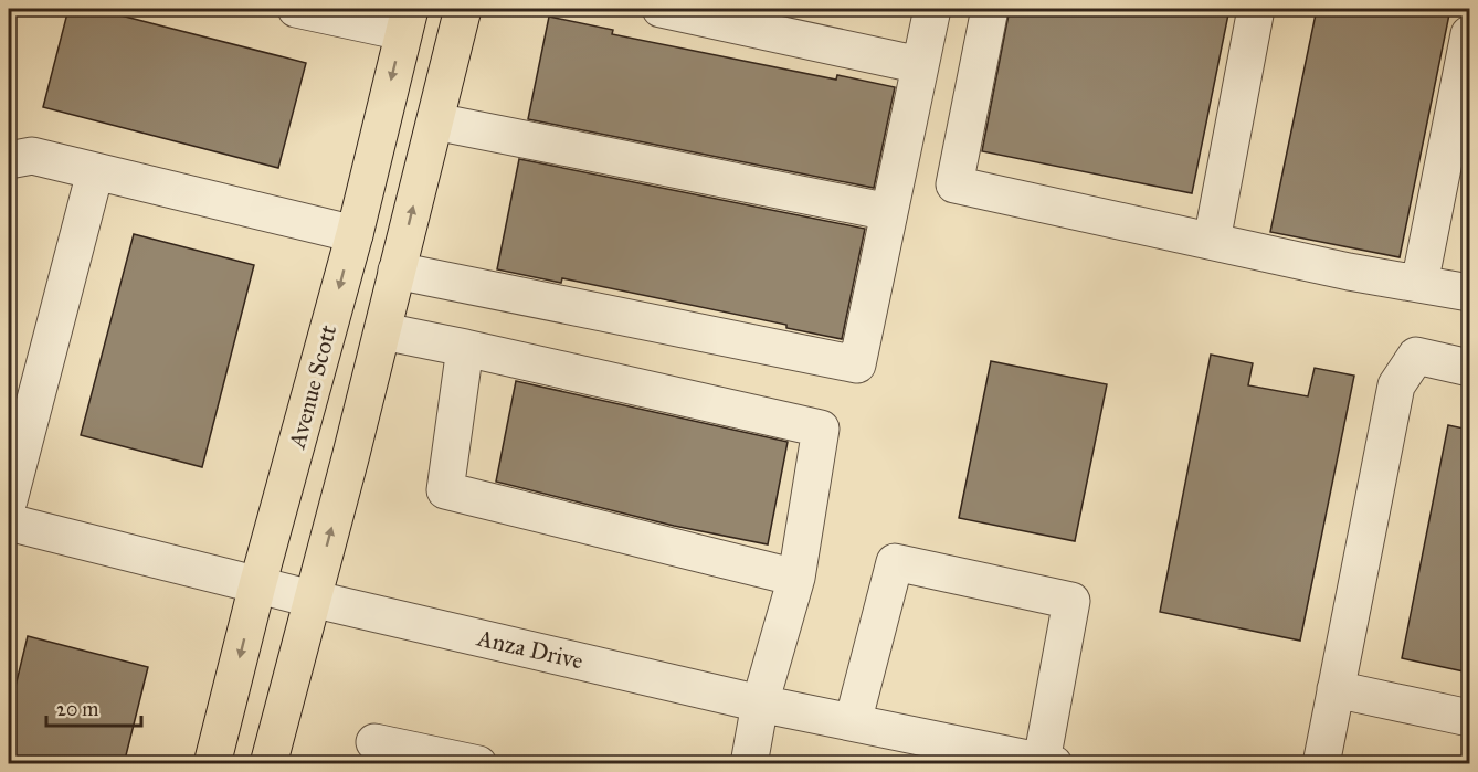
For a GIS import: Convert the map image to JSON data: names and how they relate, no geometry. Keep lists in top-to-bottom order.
{
  "streets": {
    "main road": ["Avenue Scott"],
    "street": ["Anza Drive"]
  },
  "crossings": [
    ["Avenue Scott", "Anza Drive"]
  ],
  "scale_bar": "20 m"
}
